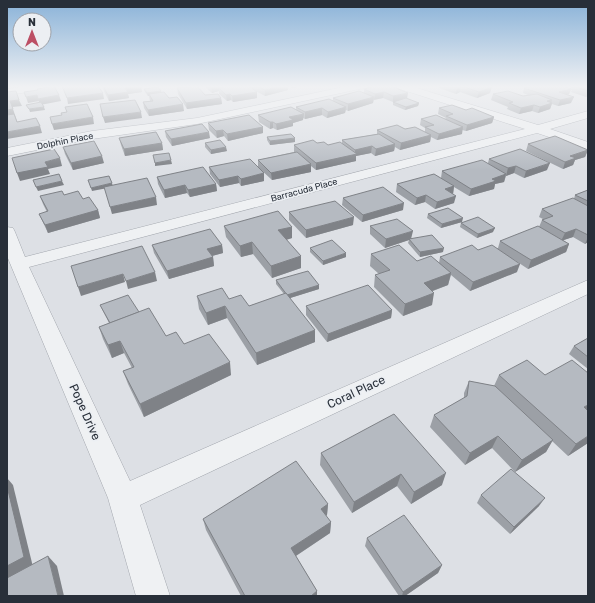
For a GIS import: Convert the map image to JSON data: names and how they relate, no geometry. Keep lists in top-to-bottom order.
{
  "streets": {
    "street": [
      "Dolphin Place",
      "Barracuda Place",
      "Coral Place",
      "Pope Drive"
    ]
  },
  "crossings": [
    ["Barracuda Place", "Pope Drive"],
    ["Coral Place", "Pope Drive"]
  ],
  "north": "top"
}
